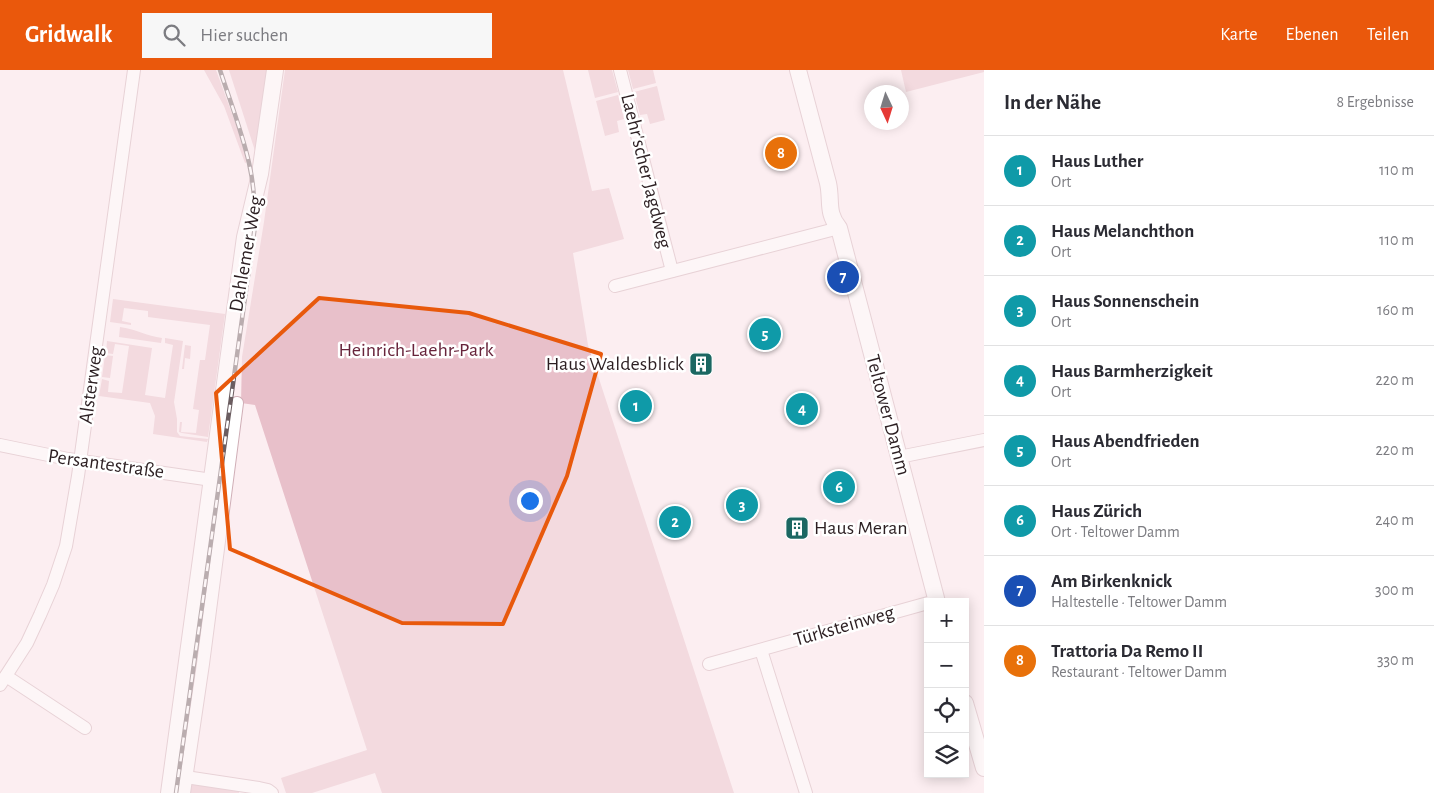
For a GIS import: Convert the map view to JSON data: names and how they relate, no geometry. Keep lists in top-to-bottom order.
{
  "streets": {
    "main road": ["Dahlemer Weg", "Teltower Damm"],
    "street": [
      "Laehr'scher Jagdweg",
      "Alsterweg",
      "Persantestraße",
      "Türksteinweg"
    ]
  },
  "crossings": [
    ["Dahlemer Weg", "Persantestraße"],
    ["Alsterweg", "Persantestraße"]
  ],
  "parks": ["Heinrich-Laehr-Park"],
  "places": {
    "building": ["Haus Waldesblick", "Haus Meran"]
  },
  "north": "bottom",
  "page": {
    "header": "Gridwalk",
    "search": "Hier suchen",
    "nav": ["Karte", "Ebenen", "Teilen"],
    "heading": ["In der Nähe", "8 Ergebnisse"],
    "pins": [
      "8",
      "7",
      "5",
      "1",
      "4",
      "6",
      "3",
      "2"
    ],
    "list": [
      {
        "mark": "1",
        "name": "Haus Luther",
        "note": "Ort",
        "value": "110 m"
      },
      {
        "mark": "2",
        "name": "Haus Melanchthon",
        "note": "Ort",
        "value": "110 m"
      },
      {
        "mark": "3",
        "name": "Haus Sonnenschein",
        "note": "Ort",
        "value": "160 m"
      },
      {
        "mark": "4",
        "name": "Haus Barmherzigkeit",
        "note": "Ort",
        "value": "220 m"
      },
      {
        "mark": "5",
        "name": "Haus Abendfrieden",
        "note": "Ort",
        "value": "220 m"
      },
      {
        "mark": "6",
        "name": "Haus Zürich",
        "note": "Ort · Teltower Damm",
        "value": "240 m"
      },
      {
        "mark": "7",
        "name": "Am Birkenknick",
        "note": "Haltestelle · Teltower Damm",
        "value": "300 m"
      },
      {
        "mark": "8",
        "name": "Trattoria Da Remo II",
        "note": "Restaurant · Teltower Damm",
        "value": "330 m"
      }
    ],
    "map_buttons": ["+", "−"]
  }
}
